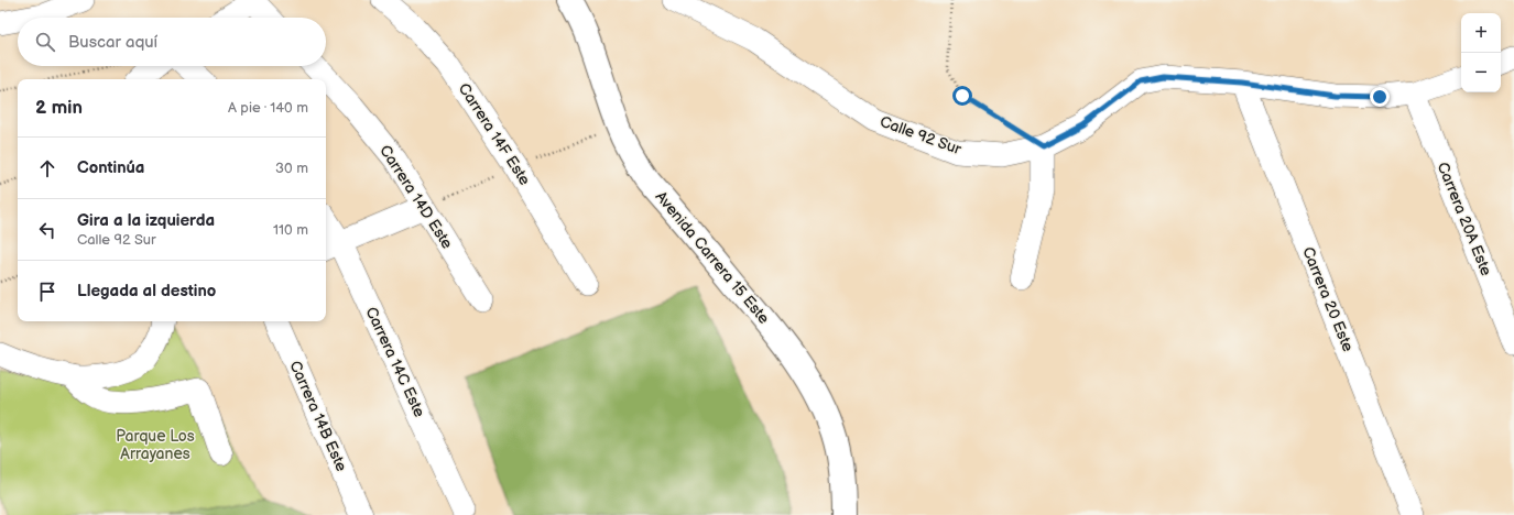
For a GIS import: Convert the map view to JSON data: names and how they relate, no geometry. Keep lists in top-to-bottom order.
{
  "streets": {
    "main road": ["Avenida Carrera 15 Este"],
    "street": [
      "Carrera 14F Este",
      "Calle 92 Sur",
      "Carrera 14D Este",
      "Carrera 20A Este",
      "Carrera 20 Este",
      "Carrera 14C Este",
      "Carrera 14B Este"
    ]
  },
  "crossings": [
    ["Calle 92 Sur", "Carrera 20A Este"],
    ["Calle 92 Sur", "Carrera 20 Este"]
  ],
  "parks": ["Parque Los Arrayanes"],
  "page": {
    "map_buttons": ["+", "−"],
    "search": "Buscar aquí",
    "heading": ["2 min", "A pie · 140 m"],
    "list": [
      ["Continúa", "30 m"],
      ["Gira a la izquierda", "Calle 92 Sur", "110 m"],
      "Llegada al destino"
    ]
  }
}
